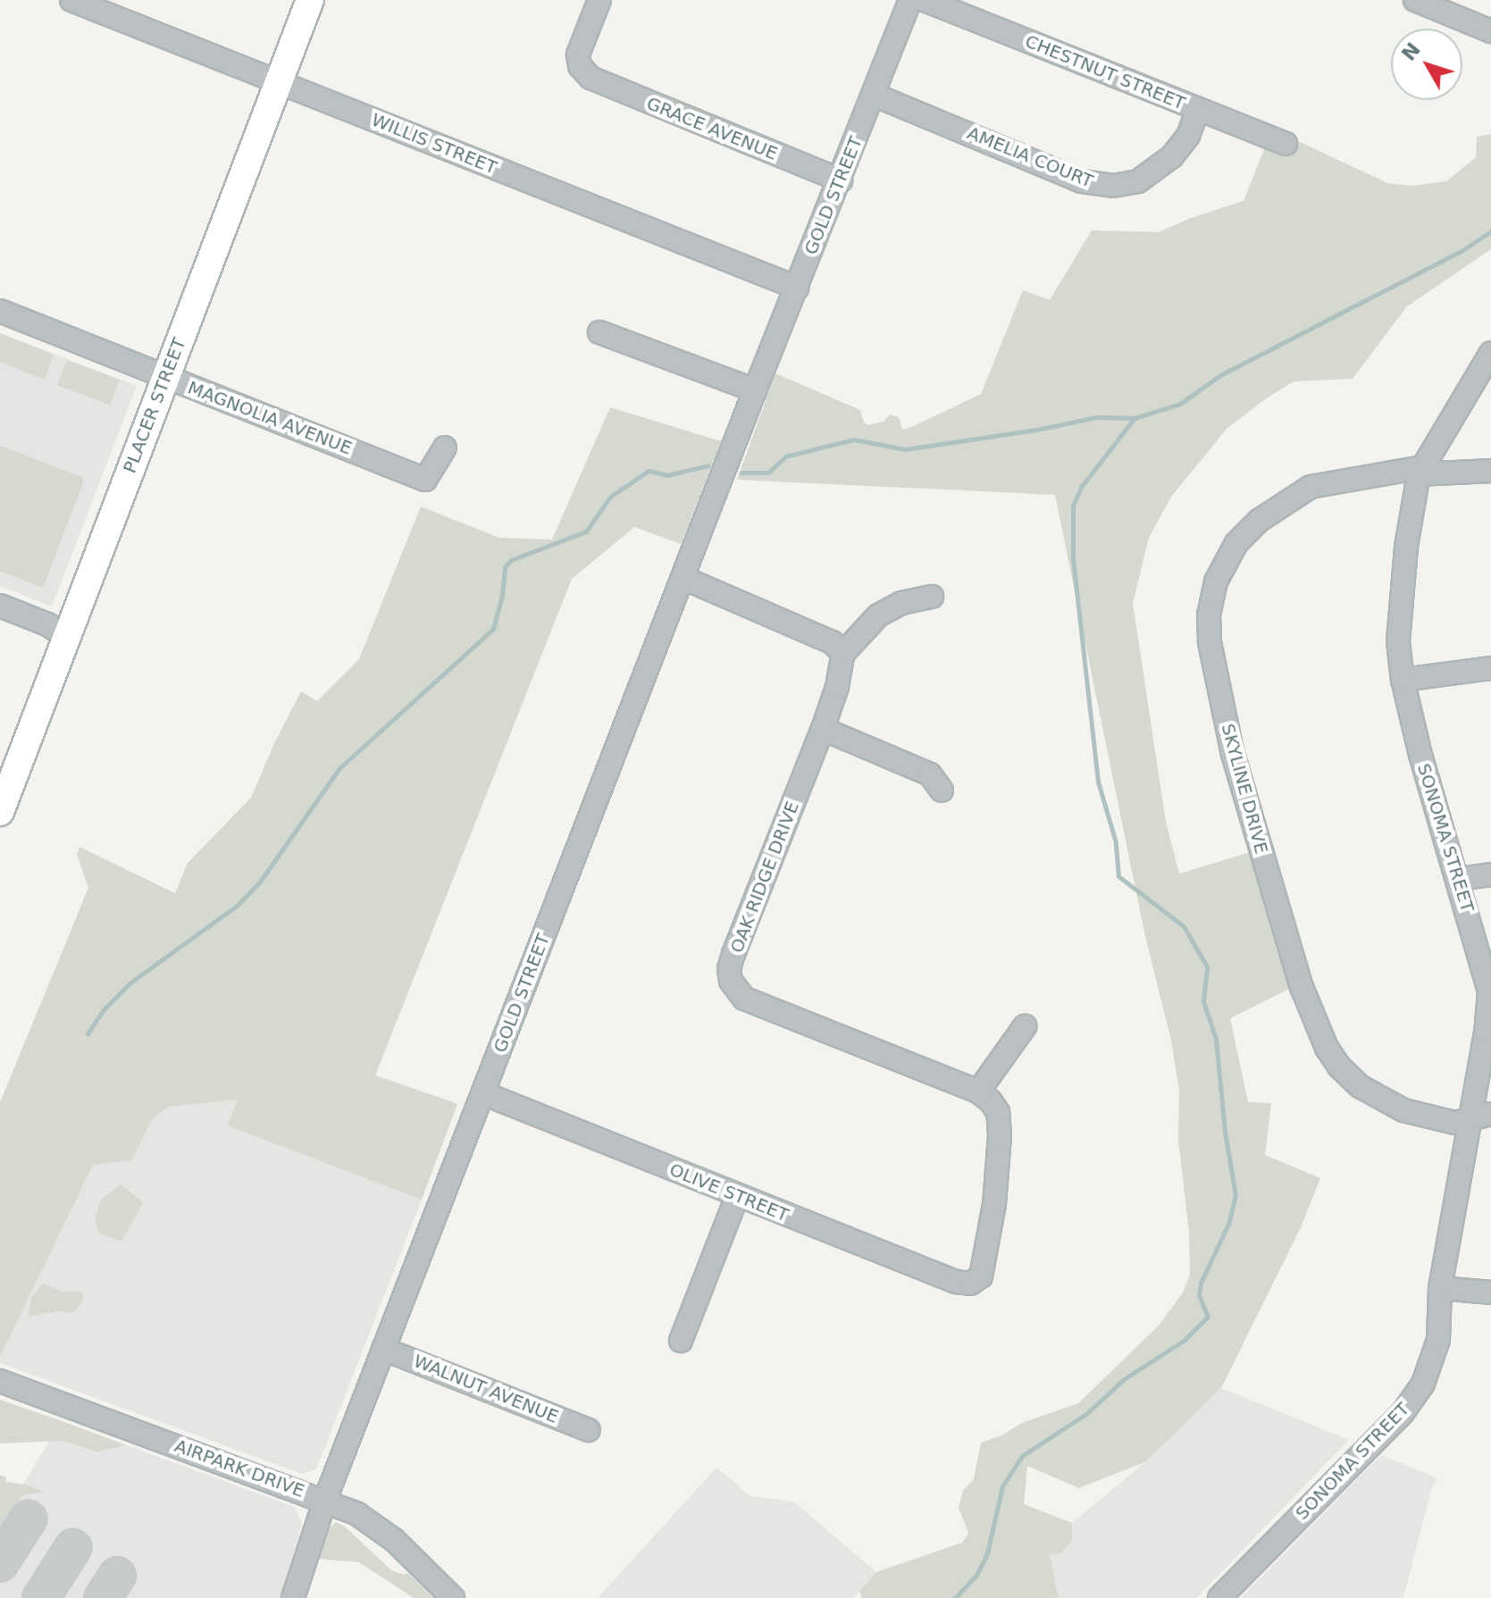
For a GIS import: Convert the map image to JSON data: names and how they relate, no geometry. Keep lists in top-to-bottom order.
{
  "streets": {
    "main road": ["PLACER STREET"],
    "street": [
      "CHESTNUT STREET",
      "GRACE AVENUE",
      "WILLIS STREET",
      "AMELIA COURT",
      "GOLD STREET",
      "MAGNOLIA AVENUE",
      "SKYLINE DRIVE",
      "SONOMA STREET",
      "OAK RIDGE DRIVE",
      "OLIVE STREET",
      "WALNUT AVENUE",
      "AIRPARK DRIVE"
    ]
  },
  "crossings": [
    ["CHESTNUT STREET", "AMELIA COURT"],
    ["GRACE AVENUE", "GOLD STREET"],
    ["WILLIS STREET", "GOLD STREET"],
    ["WILLIS STREET", "PLACER STREET"],
    ["AMELIA COURT", "GOLD STREET"],
    ["GOLD STREET", "OLIVE STREET"],
    ["GOLD STREET", "WALNUT AVENUE"],
    ["GOLD STREET", "AIRPARK DRIVE"],
    ["PLACER STREET", "MAGNOLIA AVENUE"],
    ["SKYLINE DRIVE", "SONOMA STREET"],
    ["OAK RIDGE DRIVE", "OLIVE STREET"]
  ],
  "north": "top left"
}
